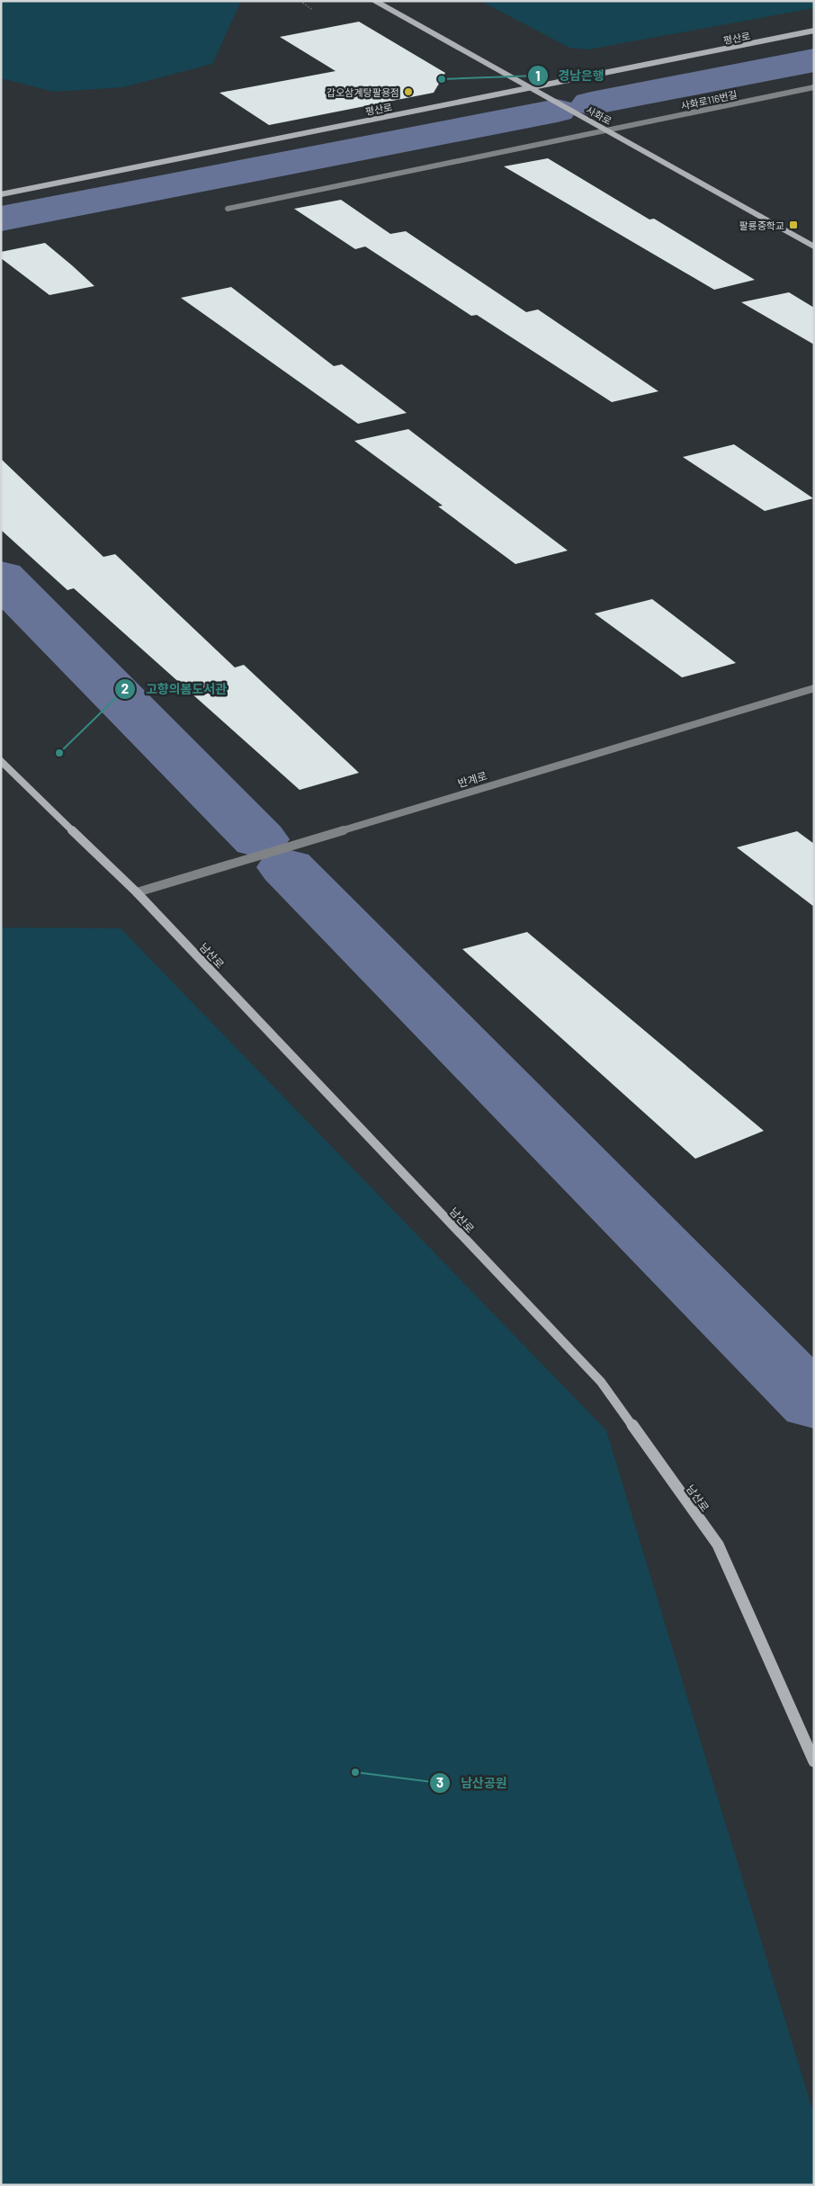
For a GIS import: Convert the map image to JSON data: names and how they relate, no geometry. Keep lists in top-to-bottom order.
{
  "streets": {
    "main road": ["평산로", "사화로", "남산로"],
    "street": ["사화로116번길", "반계로"]
  },
  "crossings": [
    ["평산로", "사화로"],
    ["사화로116번길", "사화로"],
    ["반계로", "남산로"]
  ],
  "places": {
    "other": [
      "경남은행",
      "갑오삼계탕팔용점",
      "고향의봄도서관",
      "남산공원"
    ],
    "transit": ["팔룡중학교"]
  }
}
